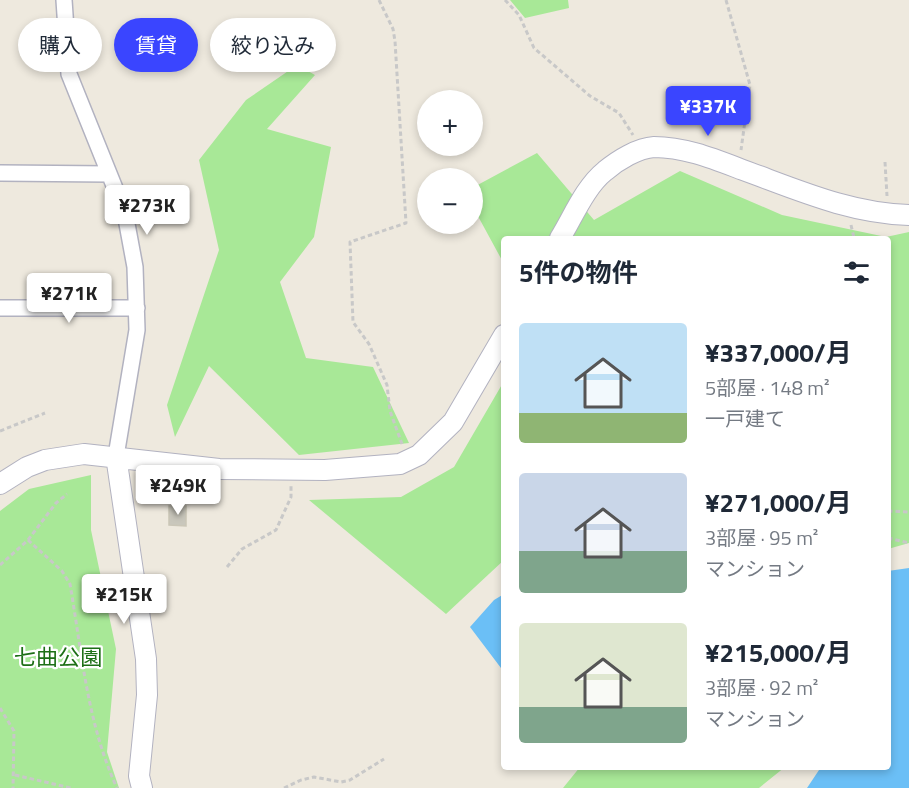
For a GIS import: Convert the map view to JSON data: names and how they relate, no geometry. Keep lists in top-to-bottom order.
{
  "parks": ["七曲公園"],
  "page": {
    "chip": ["購入", "賃貸", "絞り込み"],
    "price": [
      "¥337K",
      "¥273K",
      "¥271K",
      "¥249K",
      "¥215K"
    ],
    "map_buttons": ["+", "−"],
    "heading": "5件の物件",
    "list": [
      {
        "name": "¥337,000/月",
        "note": "5部屋 · 148 m² · 一戸建て"
      },
      {
        "name": "¥271,000/月",
        "note": "3部屋 · 95 m² · マンション"
      },
      {
        "name": "¥215,000/月",
        "note": "3部屋 · 92 m² · マンション"
      }
    ]
  }
}
